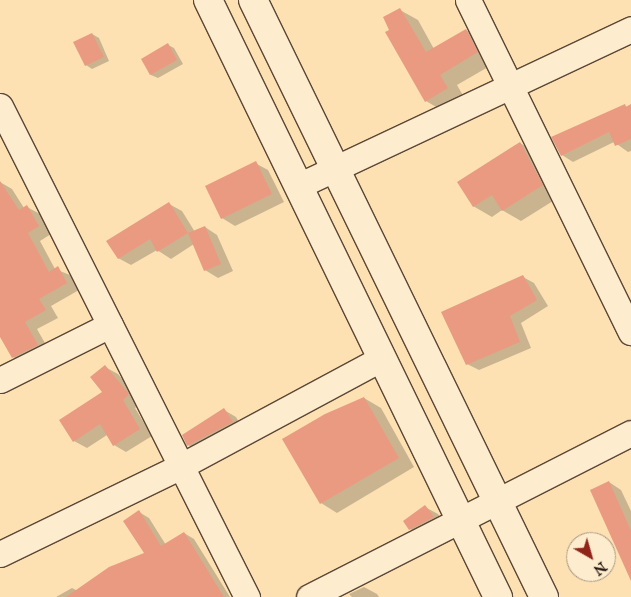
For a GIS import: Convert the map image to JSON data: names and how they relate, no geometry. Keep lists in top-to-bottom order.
{
  "north": "bottom right"
}
